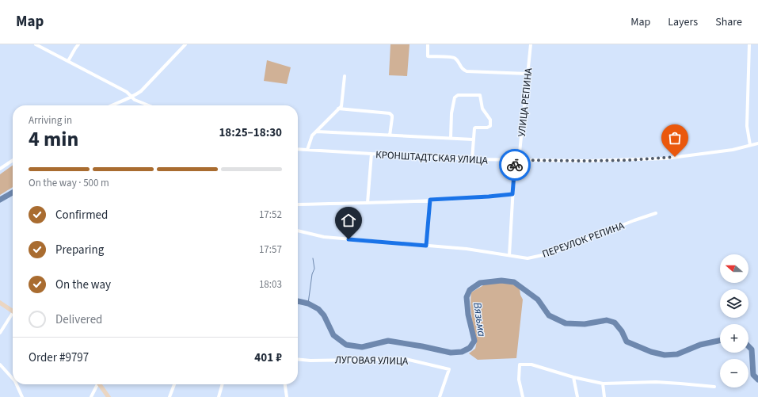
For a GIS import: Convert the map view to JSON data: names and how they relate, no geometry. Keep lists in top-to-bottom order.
{
  "streets": {
    "street": [
      "УЛИЦА РЕПИНА",
      "КРОНШТАДТСКАЯ УЛИЦА",
      "ПЕРЕУЛОК РЕПИНА",
      "ЛУГОВАЯ УЛИЦА"
    ]
  },
  "crossings": [
    ["УЛИЦА РЕПИНА", "КРОНШТАДТСКАЯ УЛИЦА"],
    ["УЛИЦА РЕПИНА", "ПЕРЕУЛОК РЕПИНА"]
  ],
  "water": ["Вязьма"],
  "north": "left",
  "page": {
    "header": "Map",
    "nav": ["Map", "Layers", "Share"],
    "heading": ["4 min", "Arriving in", "18:25–18:30"],
    "panel": ["Order #9797", "401 ₽"],
    "bar": "On the way · 500 m",
    "list": [
      ["Confirmed", "17:52"],
      ["Preparing", "17:57"],
      ["On the way", "18:03"],
      "Delivered"
    ],
    "map_buttons": ["+", "−"]
  }
}
